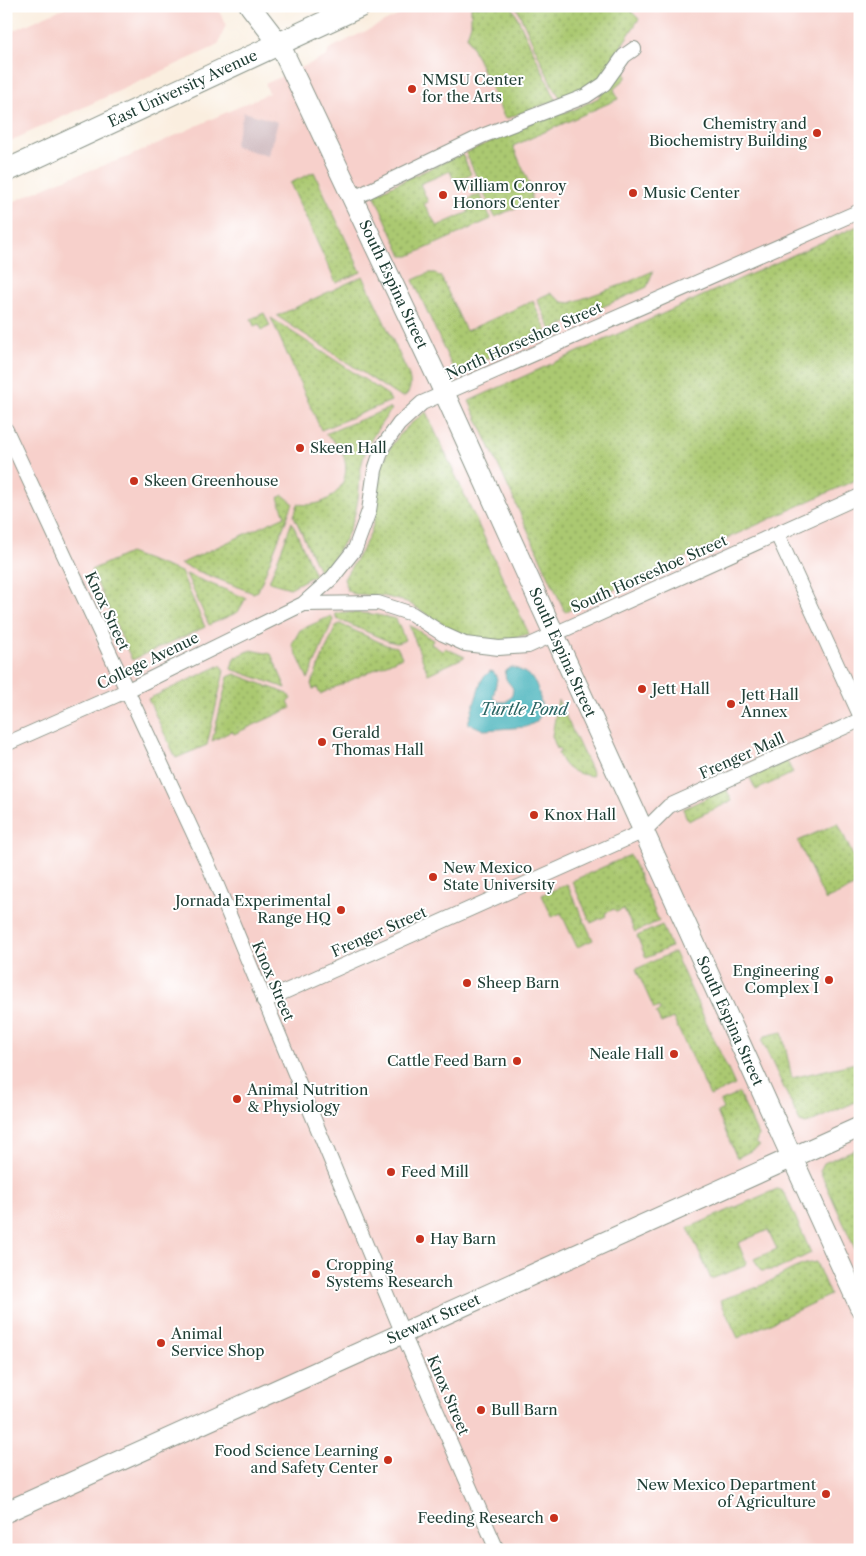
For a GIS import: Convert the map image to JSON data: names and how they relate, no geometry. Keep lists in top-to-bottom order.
{
  "streets": {
    "main road": ["East University Avenue"],
    "street": [
      "South Espina Street",
      "North Horseshoe Street",
      "South Horseshoe Street",
      "Knox Street",
      "College Avenue",
      "Frenger Mall",
      "Frenger Street",
      "Stewart Street"
    ]
  },
  "crossings": [
    ["East University Avenue", "South Espina Street"],
    ["South Espina Street", "North Horseshoe Street"],
    ["South Espina Street", "South Horseshoe Street"],
    ["South Espina Street", "Frenger Mall"],
    ["South Espina Street", "Frenger Street"],
    ["South Espina Street", "Stewart Street"],
    ["North Horseshoe Street", "South Horseshoe Street"],
    ["North Horseshoe Street", "College Avenue"],
    ["South Horseshoe Street", "College Avenue"],
    ["Knox Street", "College Avenue"],
    ["Knox Street", "Frenger Street"],
    ["Knox Street", "Stewart Street"],
    ["Frenger Mall", "Frenger Street"]
  ],
  "water": ["Turtle Pond"],
  "places": [
    "NMSU Center for the Arts",
    "Chemistry and Biochemistry Building",
    "Music Center",
    "William Conroy Honors Center",
    "Skeen Hall",
    "Skeen Greenhouse",
    "Jett Hall",
    "Jett Hall Annex",
    "Gerald Thomas Hall",
    "Knox Hall",
    "New Mexico State University",
    "Jornada Experimental Range HQ",
    "Engineering Complex I",
    "Sheep Barn",
    "Neale Hall",
    "Cattle Feed Barn",
    "Animal Nutrition & Physiology",
    "Feed Mill",
    "Hay Barn",
    "Cropping Systems Research",
    "Animal Service Shop",
    "Bull Barn",
    "Food Science Learning and Safety Center",
    "New Mexico Department of Agriculture",
    "Feeding Research"
  ]
}
